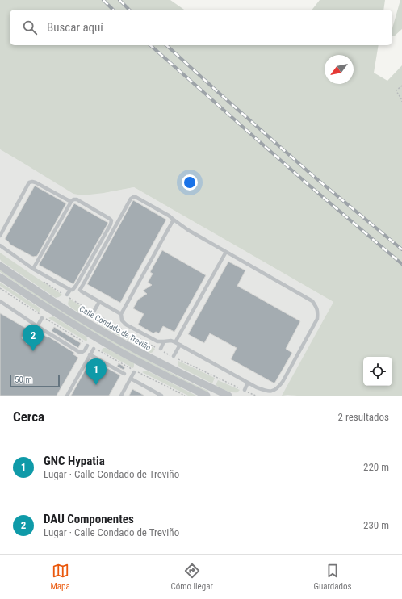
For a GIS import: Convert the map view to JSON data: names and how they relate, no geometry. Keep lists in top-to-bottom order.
{
  "streets": {
    "street": ["Calle Condado de Treviño"]
  },
  "scale_bar": "50 m",
  "north": "bottom left",
  "page": {
    "search": "Buscar aquí",
    "pins": ["2", "1"],
    "scale": "50 m",
    "heading": ["Cerca", "2 resultados"],
    "list": [
      {
        "mark": "1",
        "name": "GNC Hypatia",
        "note": "Lugar · Calle Condado de Treviño",
        "value": "220 m"
      },
      {
        "mark": "2",
        "name": "DAU Componentes",
        "note": "Lugar · Calle Condado de Treviño",
        "value": "230 m"
      }
    ],
    "nav": ["Mapa", "Cómo llegar", "Guardados"]
  }
}
